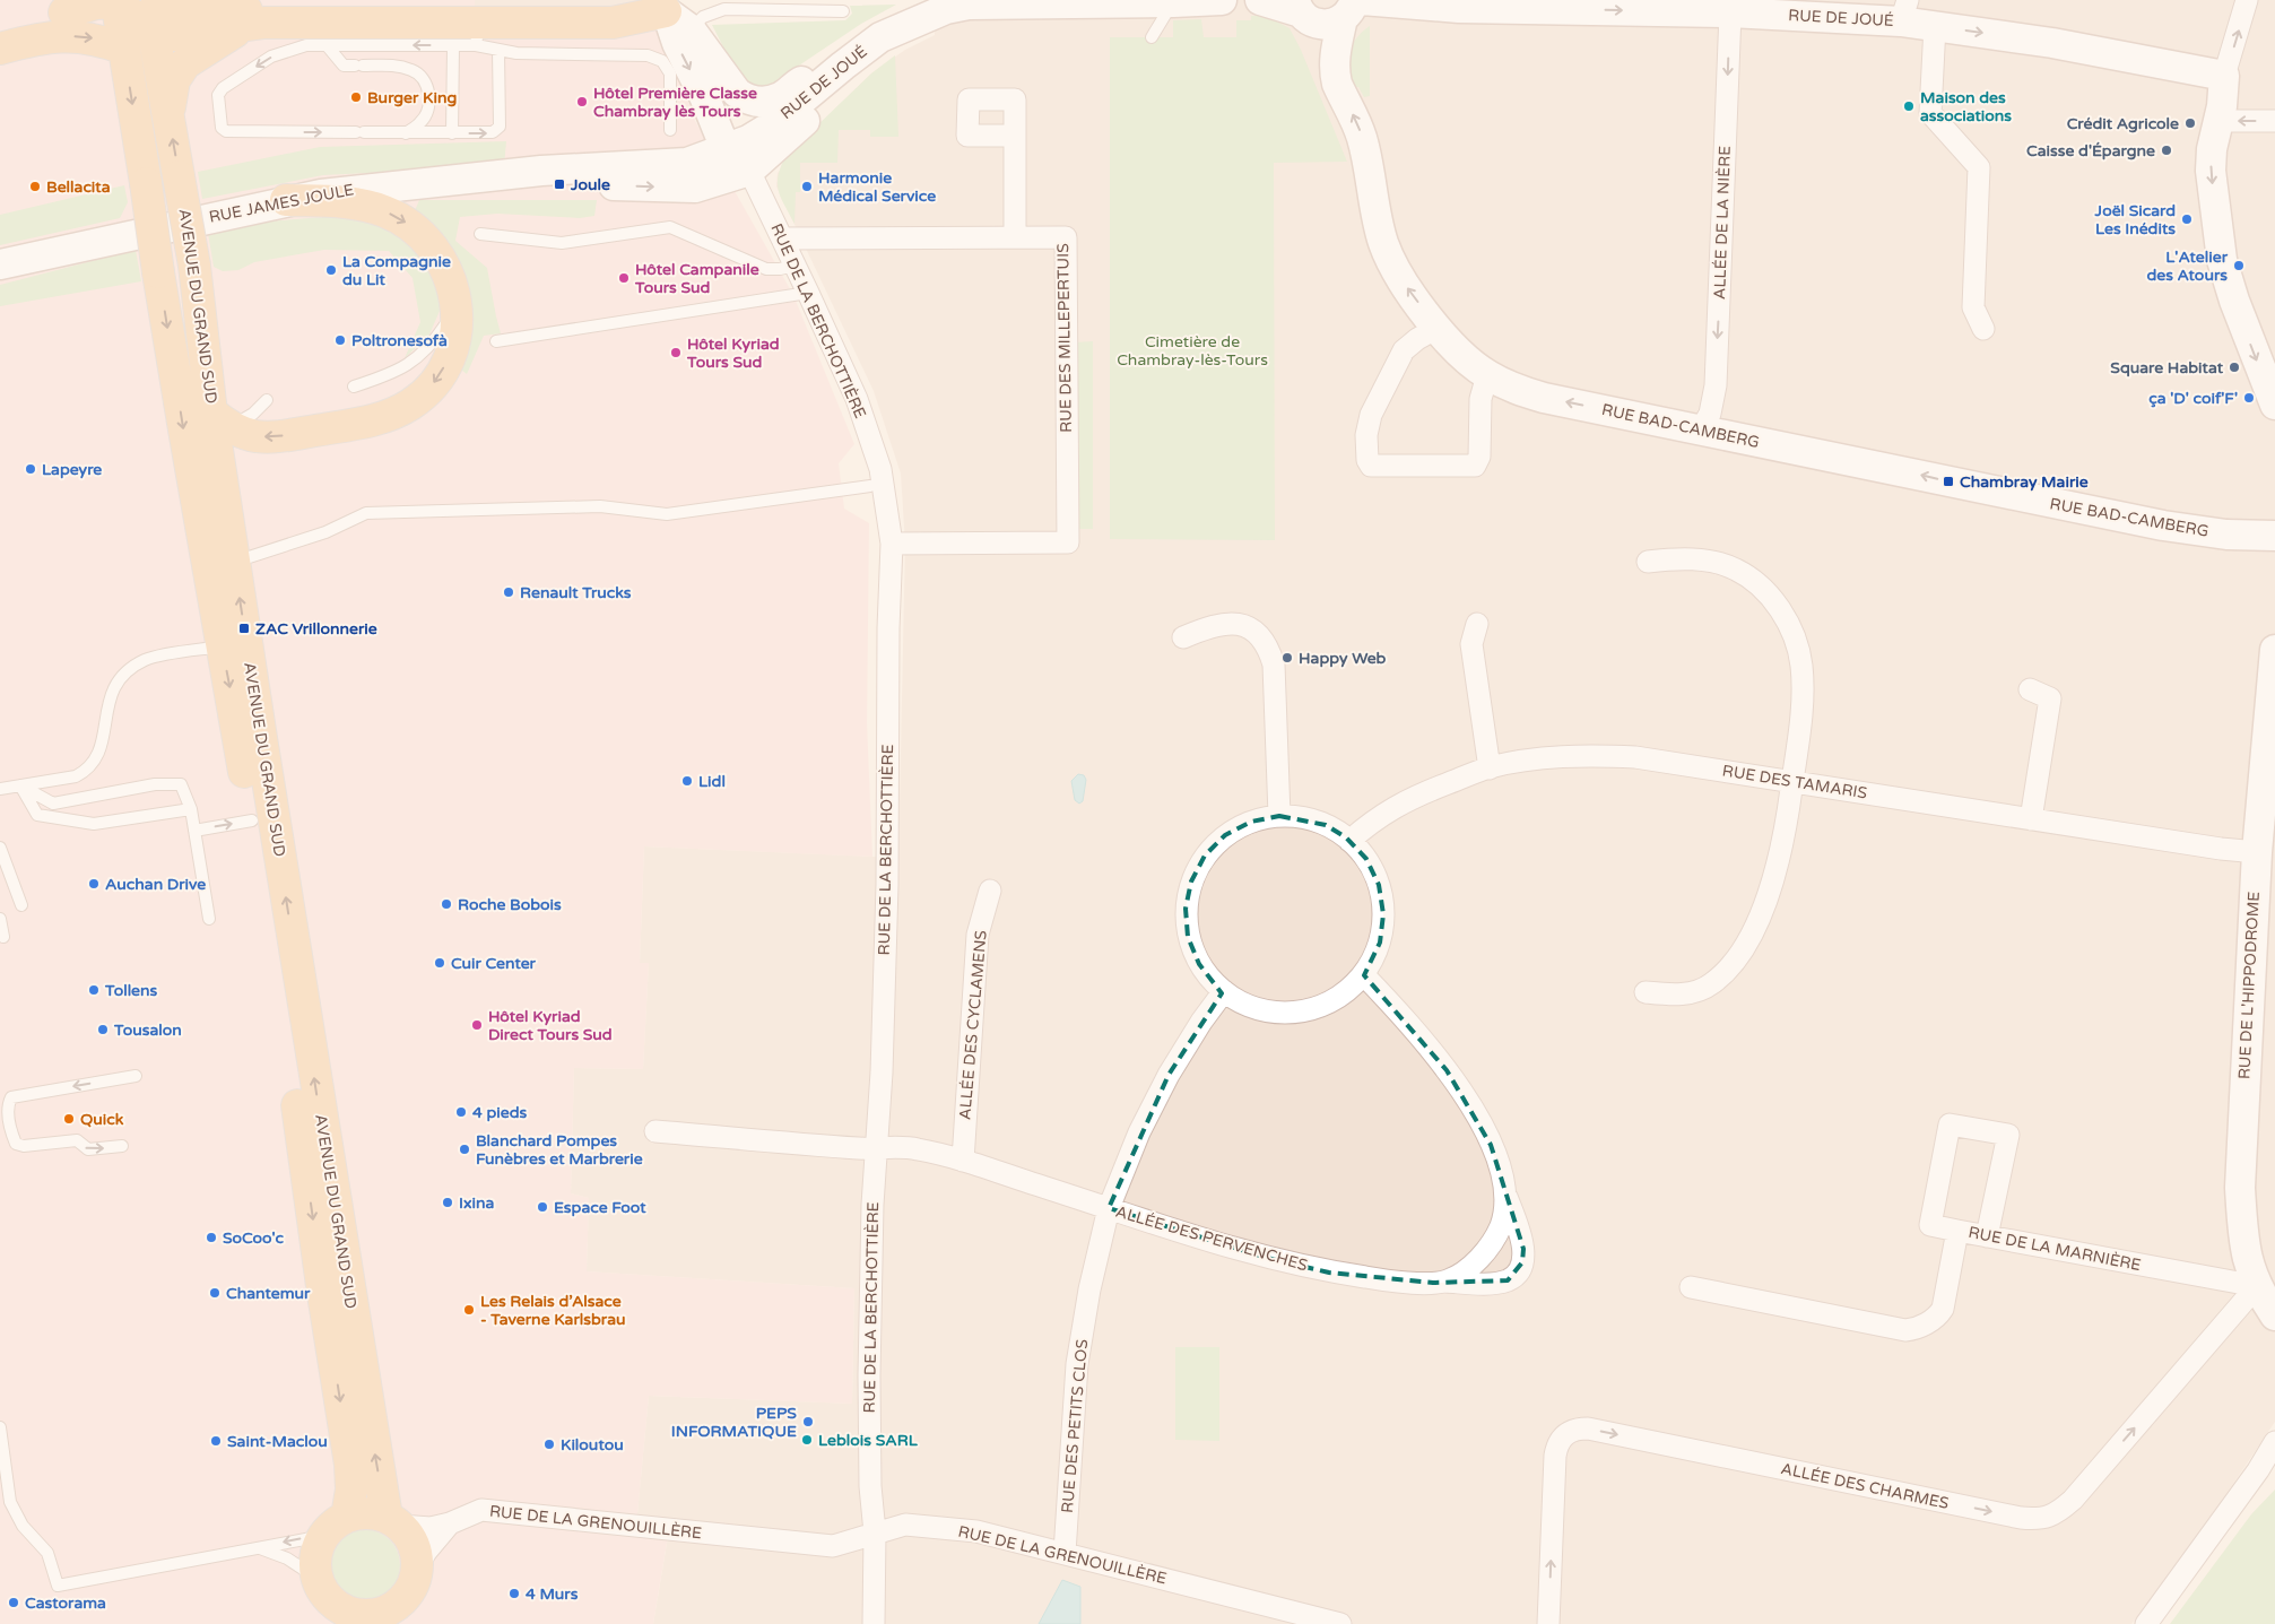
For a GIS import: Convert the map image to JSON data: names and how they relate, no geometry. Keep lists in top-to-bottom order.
{
  "streets": {
    "main road": ["AVENUE DU GRAND SUD"],
    "street": [
      "RUE DE JOUÉ",
      "RUE JAMES JOULE",
      "ALLÉE DE LA NIÈRE",
      "RUE DE LA BERCHOTTIÈRE",
      "RUE DES MILLEPERTUIS",
      "RUE BAD-CAMBERG",
      "RUE DES TAMARIS",
      "RUE DE L'HIPPODROME",
      "ALLÉE DES CYCLAMENS",
      "ALLÉE DES PERVENCHES",
      "RUE DE LA MARNIÈRE",
      "RUE DES PETITS CLOS",
      "ALLÉE DES CHARMES",
      "RUE DE LA GRENOUILLÈRE"
    ]
  },
  "crossings": [
    ["RUE DE JOUÉ", "RUE JAMES JOULE"],
    ["RUE DE JOUÉ", "ALLÉE DE LA NIÈRE"],
    ["RUE DE JOUÉ", "RUE DE LA BERCHOTTIÈRE"],
    ["RUE DE JOUÉ", "RUE BAD-CAMBERG"],
    ["RUE JAMES JOULE", "RUE DE LA BERCHOTTIÈRE"],
    ["ALLÉE DE LA NIÈRE", "RUE BAD-CAMBERG"],
    ["AVENUE DU GRAND SUD", "RUE DE LA GRENOUILLÈRE"],
    ["RUE DE LA BERCHOTTIÈRE", "RUE DES MILLEPERTUIS"],
    ["RUE DE LA BERCHOTTIÈRE", "ALLÉE DES PERVENCHES"],
    ["RUE DE LA BERCHOTTIÈRE", "RUE DE LA GRENOUILLÈRE"],
    ["RUE DES TAMARIS", "RUE DE L'HIPPODROME"],
    ["RUE DES TAMARIS", "RUE DES PETITS CLOS"],
    ["RUE DE L'HIPPODROME", "RUE DE LA MARNIÈRE"],
    ["RUE DE L'HIPPODROME", "ALLÉE DES CHARMES"],
    ["ALLÉE DES CYCLAMENS", "ALLÉE DES PERVENCHES"],
    ["ALLÉE DES PERVENCHES", "RUE DES PETITS CLOS"],
    ["RUE DE LA MARNIÈRE", "ALLÉE DES CHARMES"],
    ["RUE DES PETITS CLOS", "RUE DE LA GRENOUILLÈRE"]
  ],
  "one_way": ["RUE DE JOUÉ", "ALLÉE DE LA NIÈRE", "RUE BAD-CAMBERG"],
  "parks": ["Cimetière de Chambray-lès-Tours"],
  "places": {
    "other": [
      "Burger King",
      "Hôtel Première Classe Chambray lès Tours",
      "Maison des associations",
      "Crédit Agricole",
      "Caisse d'Épargne",
      "Bellacita",
      "Harmonie Médical Service",
      "Joël Sicard Les Inédits",
      "L'Atelier des Atours",
      "La Compagnie du Lit",
      "Hôtel Campanile Tours Sud",
      "Poltronesofà",
      "Hôtel Kyriad Tours Sud",
      "Square Habitat",
      "ça 'D' coif'F'",
      "Lapeyre",
      "Renault Trucks",
      "Happy Web",
      "Lidl",
      "Auchan Drive",
      "Roche Bobois",
      "Cuir Center",
      "Tollens",
      "Hôtel Kyriad Direct Tours Sud",
      "Tousalon",
      "4 pieds",
      "Quick",
      "Blanchard Pompes Funèbres et Marbrerie",
      "Ixina",
      "Espace Foot",
      "SoCoo'c",
      "Chantemur",
      "Les Relais d’Alsace - Taverne Karlsbrau",
      "PEPS INFORMATIQUE",
      "Leblois SARL",
      "Saint-Maclou",
      "Kiloutou",
      "4 Murs",
      "Castorama"
    ],
    "transit": ["Joule", "Chambray Mairie", "ZAC Vrillonnerie"]
  }
}
